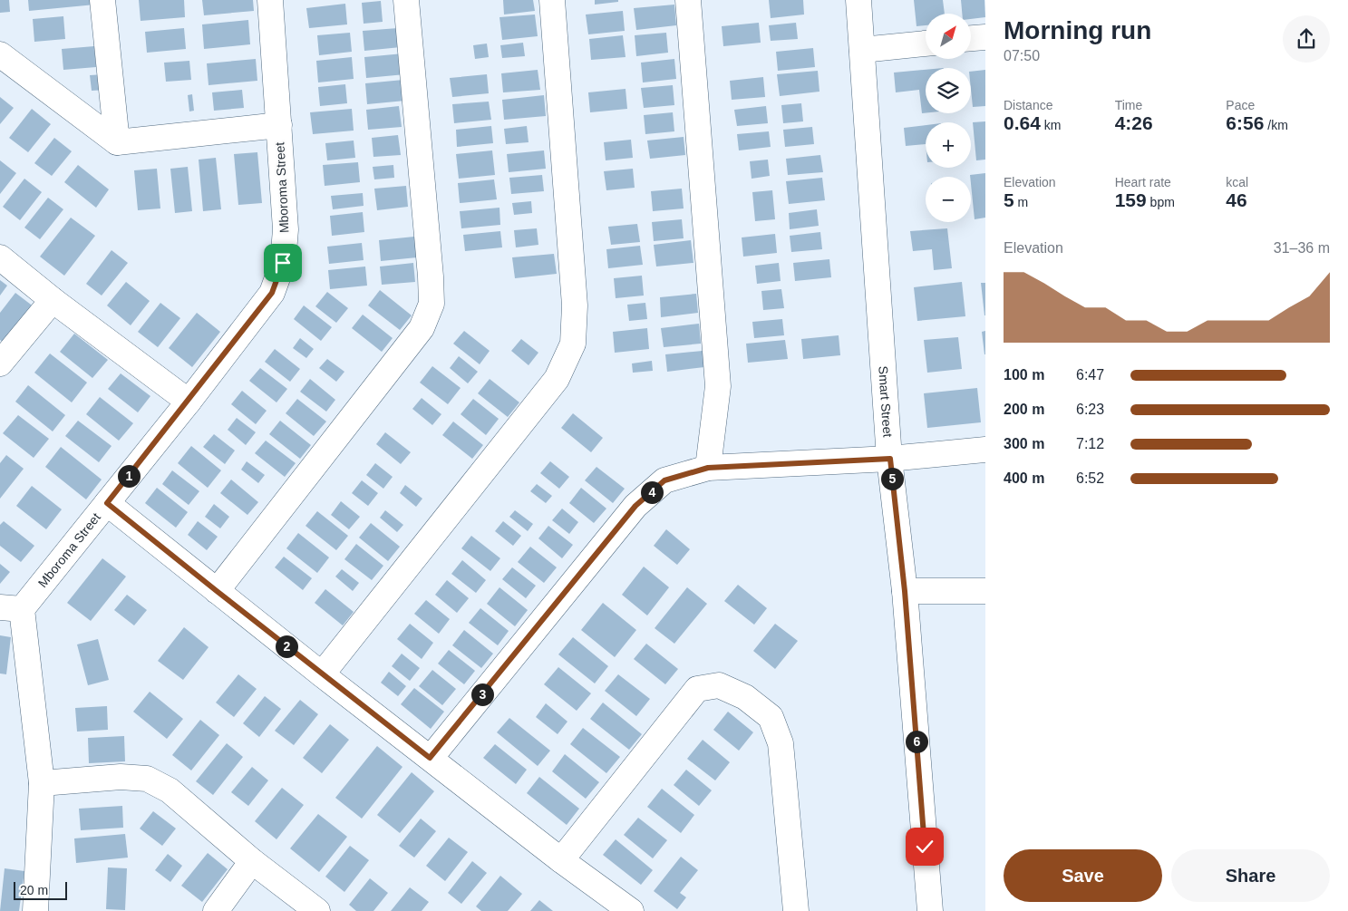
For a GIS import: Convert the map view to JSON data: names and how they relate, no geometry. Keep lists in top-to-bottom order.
{
  "streets": {
    "street": ["Mboroma Street", "Smart Street"]
  },
  "scale_bar": "20 m",
  "north": "top right",
  "page": {
    "heading": ["Morning run", "07:50"],
    "map_buttons": ["+", "−"],
    "stats": [
      ["Distance", "0.64 km"],
      ["Time", "4:26"],
      ["Pace", "6:56 /km"],
      ["Elevation", "5 m"],
      ["Heart rate", "159 bpm"],
      ["kcal", "46"]
    ],
    "chart": ["Elevation", "31–36 m"],
    "list": [
      {
        "name": "100 m",
        "note": "6:47"
      },
      {
        "name": "200 m",
        "note": "6:23"
      },
      {
        "name": "300 m",
        "note": "7:12"
      },
      {
        "name": "400 m",
        "note": "6:52"
      }
    ],
    "pins": [
      "1",
      "5",
      "4",
      "2",
      "3",
      "6"
    ],
    "buttons": ["Save", "Share"],
    "scale": "20 m"
  }
}
